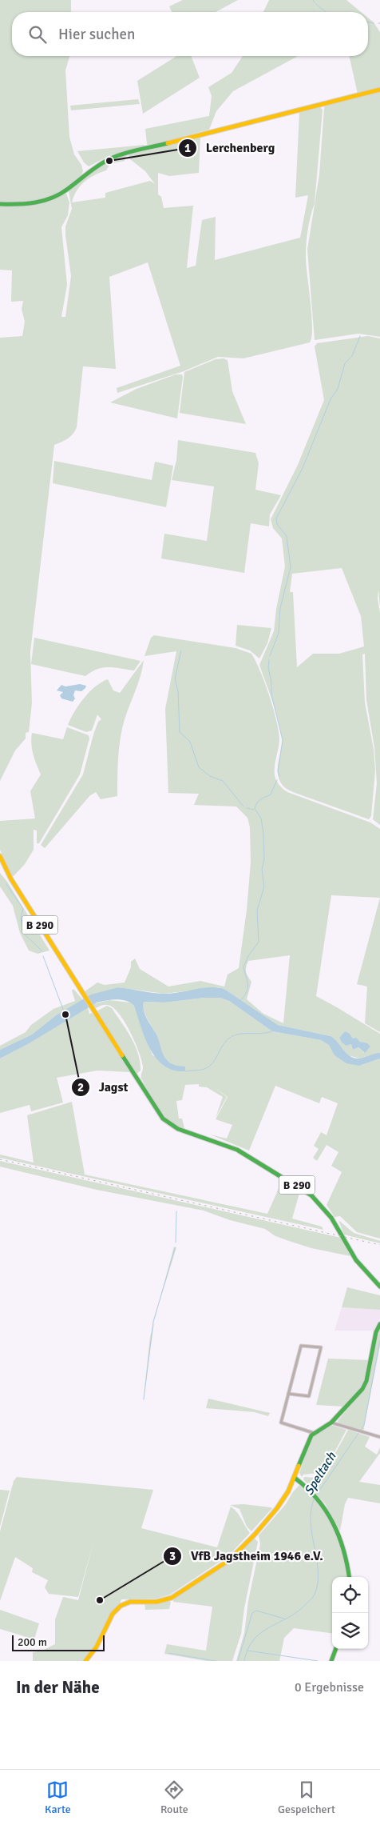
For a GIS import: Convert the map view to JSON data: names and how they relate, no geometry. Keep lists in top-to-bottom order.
{
  "streets": {
    "street": ["B 290"]
  },
  "water": ["Speltach"],
  "places": ["Lerchenberg", "Jagst", "VfB Jagstheim 1946 e.V."],
  "scale_bar": "200 m",
  "page": {
    "search": "Hier suchen",
    "scale": "200 m",
    "heading": ["In der Nähe", "0 Ergebnisse"],
    "nav": ["Karte", "Route", "Gespeichert"]
  }
}
